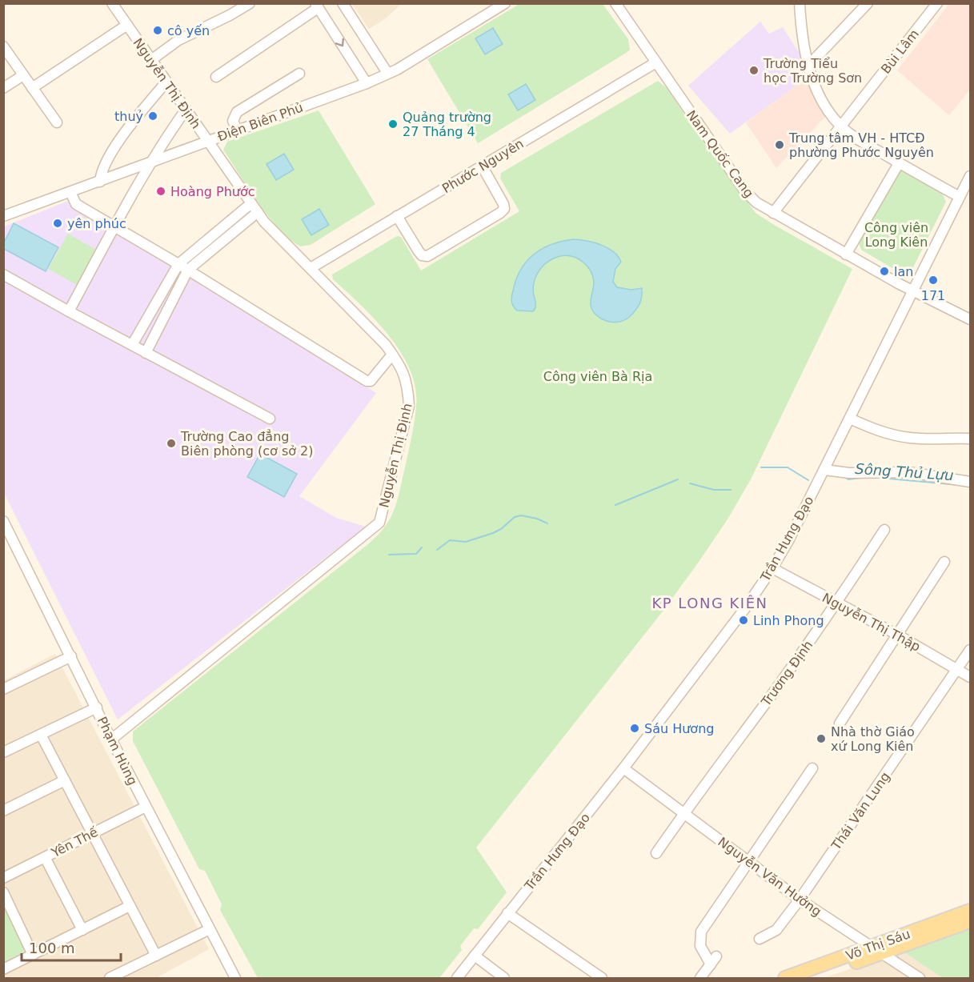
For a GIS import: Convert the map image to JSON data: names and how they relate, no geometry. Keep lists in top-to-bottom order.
{
  "streets": {
    "main road": ["Võ Thị Sáu"],
    "street": [
      "Bùi Lâm",
      "Nguyễn Thị Định",
      "Điện Biên Phủ",
      "Nam Quốc Cang",
      "Phước Nguyên",
      "Trần Hưng Đạo",
      "Nguyễn Thị Thập",
      "Trương Định",
      "Phạm Hùng",
      "Thái Văn Lung",
      "Yên Thế",
      "Nguyễn Văn Hưởng"
    ]
  },
  "crossings": [
    ["Bùi Lâm", "Nam Quốc Cang"],
    ["Nguyễn Thị Định", "Điện Biên Phủ"],
    ["Nguyễn Thị Định", "Phước Nguyên"],
    ["Nguyễn Thị Định", "Phạm Hùng"],
    ["Nam Quốc Cang", "Phước Nguyên"],
    ["Nam Quốc Cang", "Trần Hưng Đạo"],
    ["Trần Hưng Đạo", "Nguyễn Thị Thập"],
    ["Trần Hưng Đạo", "Nguyễn Văn Hưởng"],
    ["Nguyễn Thị Thập", "Trương Định"],
    ["Nguyễn Thị Thập", "Thái Văn Lung"],
    ["Trương Định", "Nguyễn Văn Hưởng"],
    ["Phạm Hùng", "Yên Thế"],
    ["Thái Văn Lung", "Nguyễn Văn Hưởng"],
    ["Nguyễn Văn Hưởng", "Võ Thị Sáu"]
  ],
  "districts": ["KP LONG KIÊN"],
  "water": ["Sông Thủ Lựu"],
  "parks": ["Công viên Long Kiên", "Công viên Bà Rịa"],
  "places": [
    "cô yến",
    "Trường Tiểu học Trường Sơn",
    "thuỷ",
    "Quảng trường 27 Tháng 4",
    "Trung tâm VH - HTCĐ phường Phước Nguyên",
    "Hoàng Phước",
    "yên phúc",
    "lan",
    "171",
    "Trường Cao đẳng Biên phòng (cơ sở 2)",
    "Linh Phong",
    "Sáu Hương",
    "Nhà thờ Giáo xứ Long Kiên"
  ],
  "scale_bar": "100 m"
}
